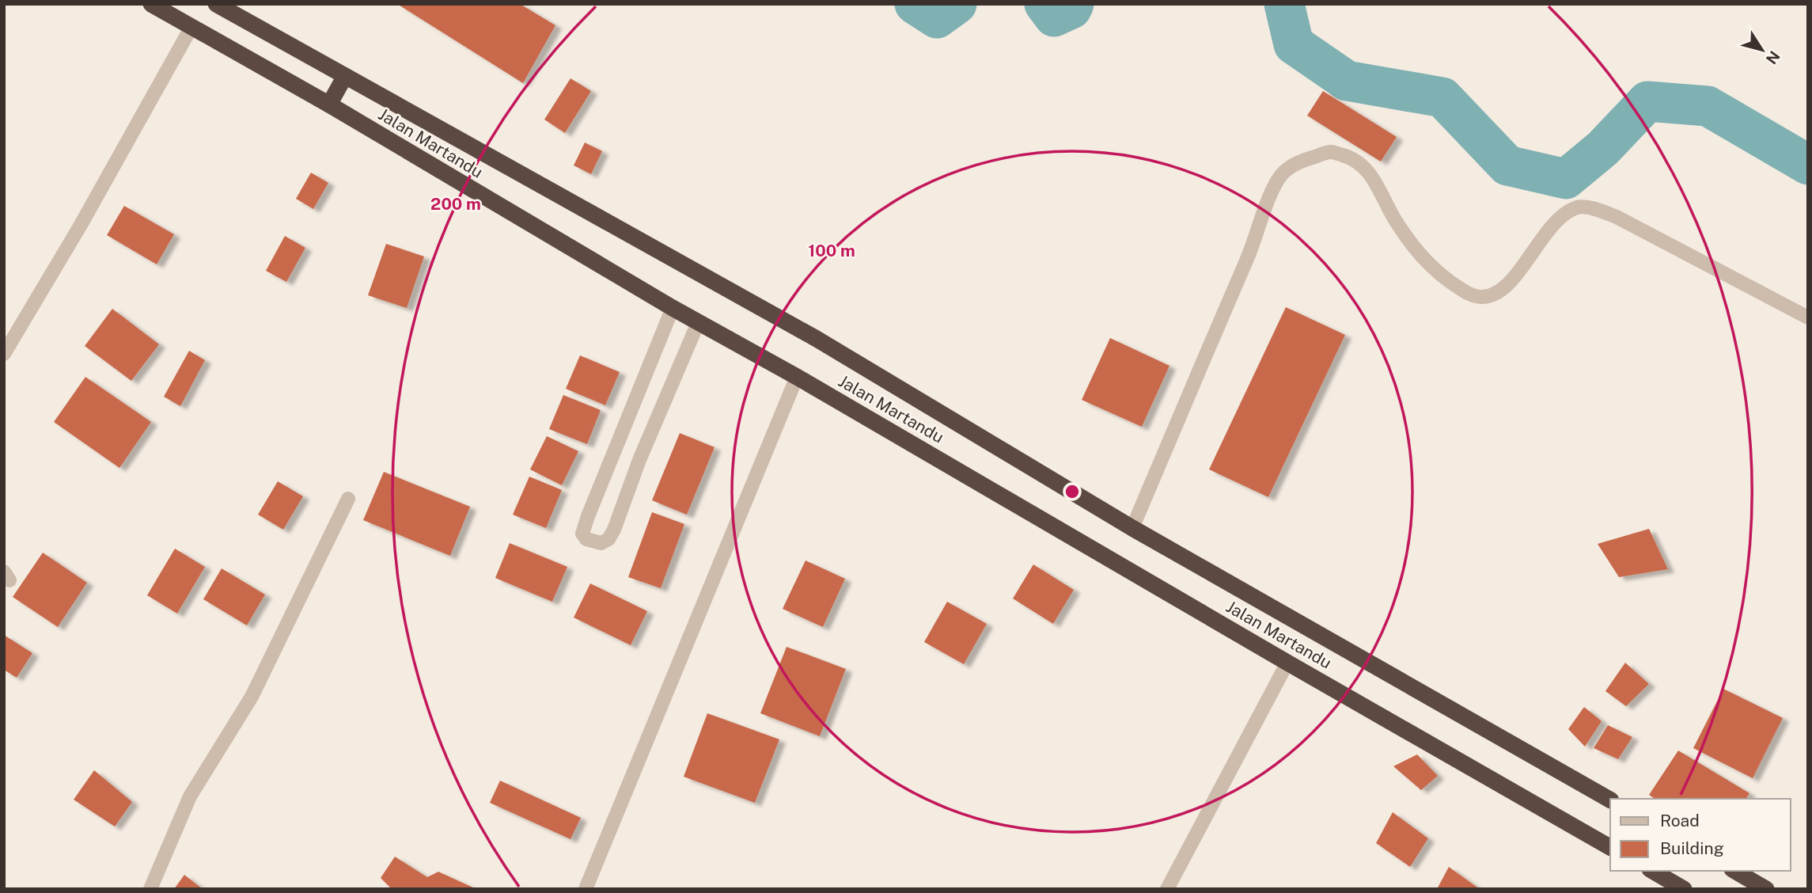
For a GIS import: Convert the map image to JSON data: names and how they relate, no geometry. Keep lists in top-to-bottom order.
{
  "streets": {
    "highway": ["Jalan Martandu"]
  },
  "legend": ["Road", "Building"],
  "north": "bottom right",
  "rings": ["200 m", "100 m"]
}
